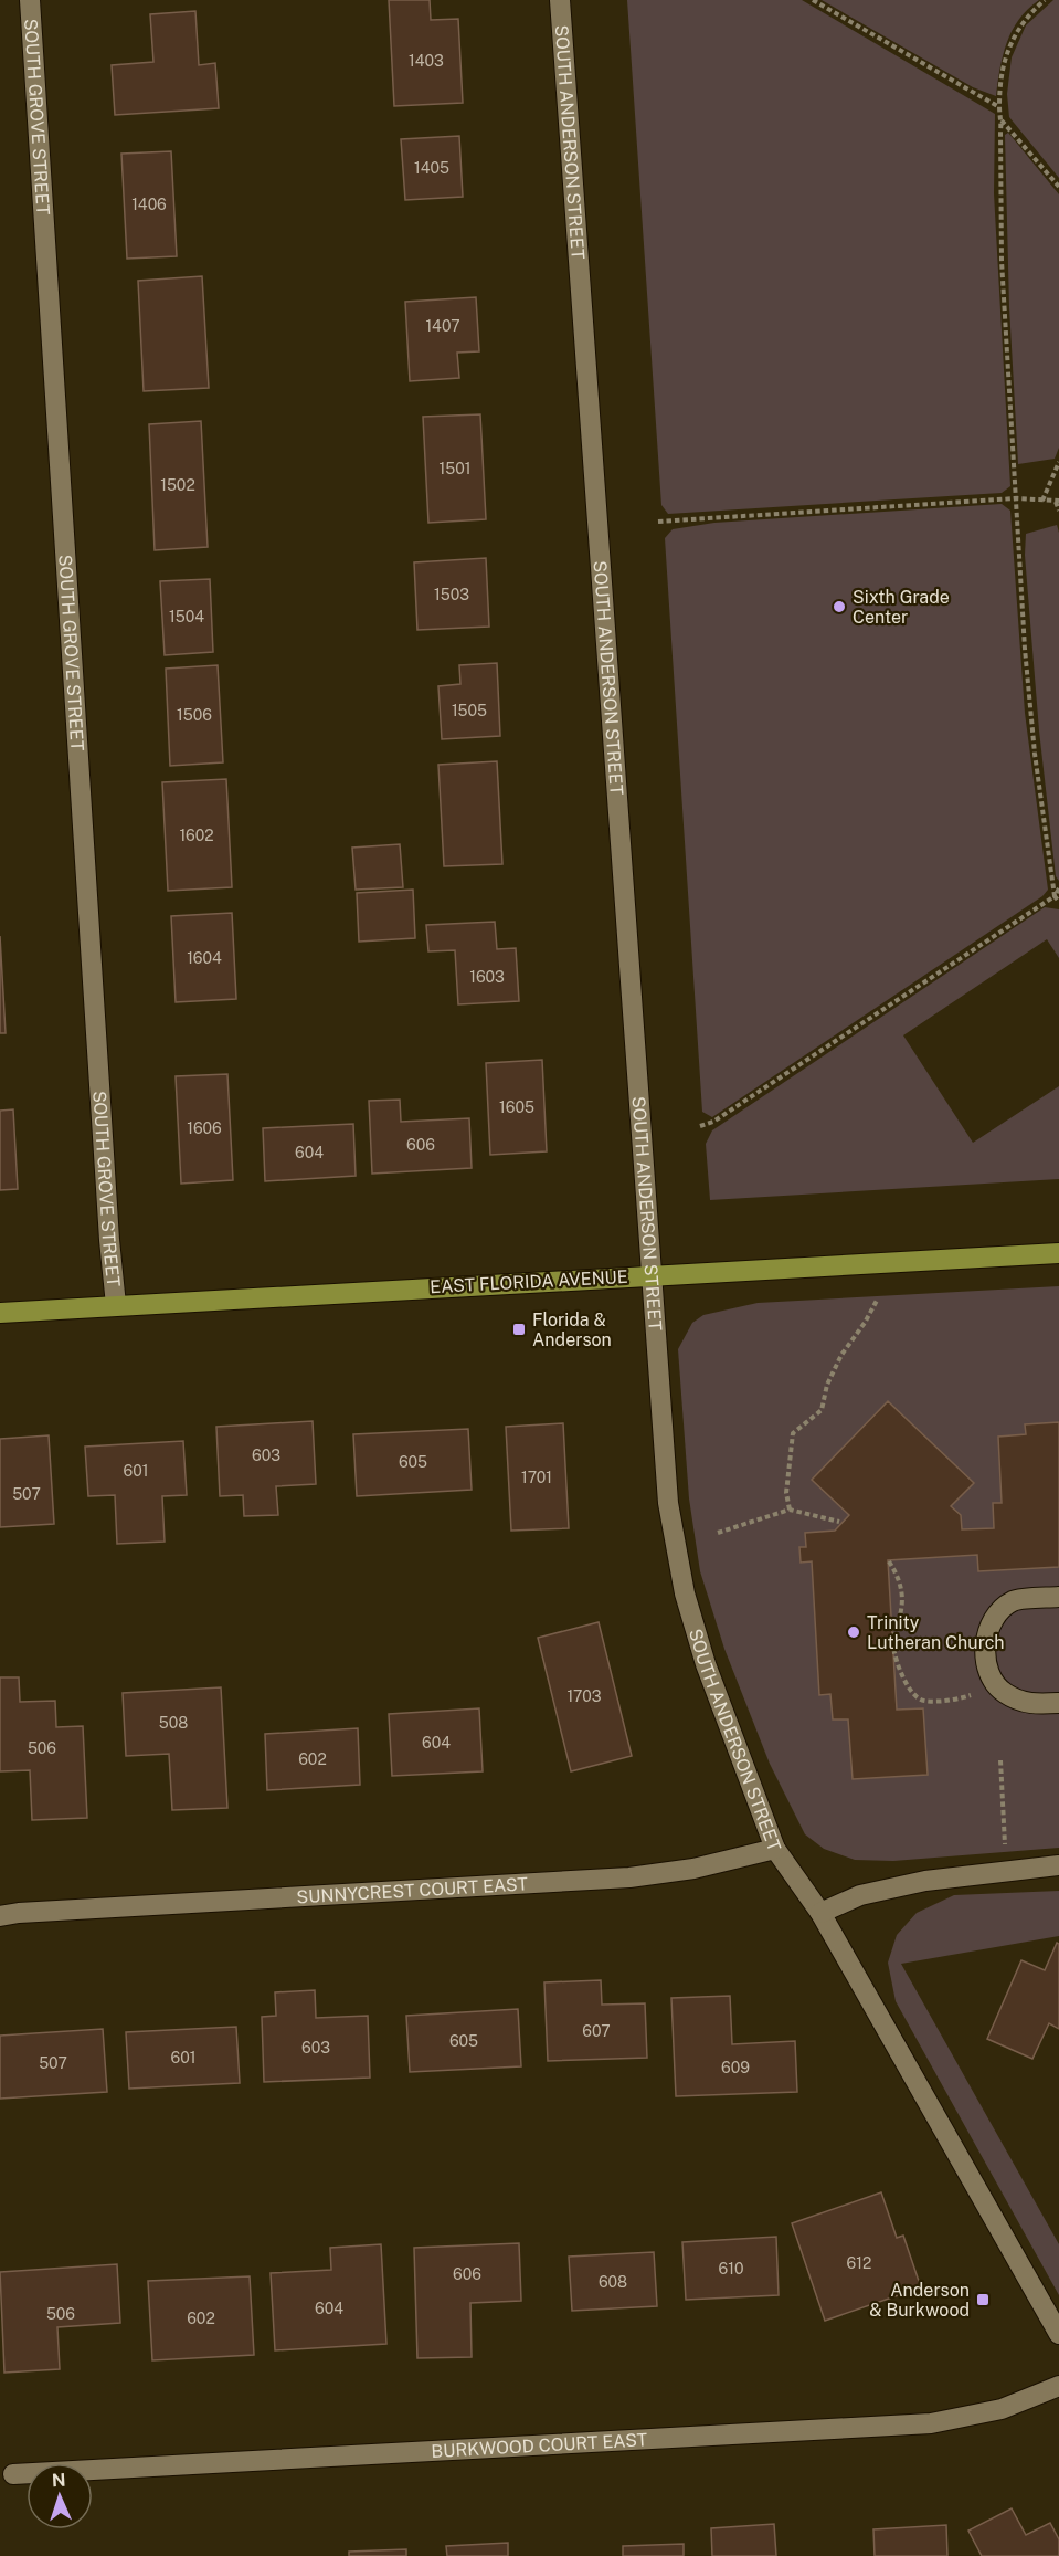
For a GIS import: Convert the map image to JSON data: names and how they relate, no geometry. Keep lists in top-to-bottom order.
{
  "streets": {
    "main road": ["EAST FLORIDA AVENUE"],
    "street": [
      "SOUTH GROVE STREET",
      "SOUTH ANDERSON STREET",
      "SUNNYCREST COURT EAST",
      "BURKWOOD COURT EAST"
    ]
  },
  "crossings": [
    ["SOUTH GROVE STREET", "EAST FLORIDA AVENUE"],
    ["SOUTH ANDERSON STREET", "EAST FLORIDA AVENUE"],
    ["SOUTH ANDERSON STREET", "SUNNYCREST COURT EAST"]
  ],
  "places": {
    "other": ["Sixth Grade Center", "Trinity Lutheran Church"],
    "transit": ["Florida & Anderson", "Anderson & Burkwood"]
  },
  "house_numbers": [
    "1403",
    "1405",
    "1406",
    "1407",
    "1501",
    "1502",
    "1503",
    "1504",
    "1505",
    "1506",
    "1602",
    "1604",
    "1603",
    "1605",
    "1606",
    "606",
    "604",
    "603",
    "605",
    "601",
    "1701",
    "507",
    "1703",
    "508",
    "604",
    "506",
    "602",
    "607",
    "605",
    "603",
    "601",
    "507",
    "609",
    "612",
    "610",
    "606",
    "608",
    "604",
    "506",
    "602"
  ],
  "north": "top"
}
